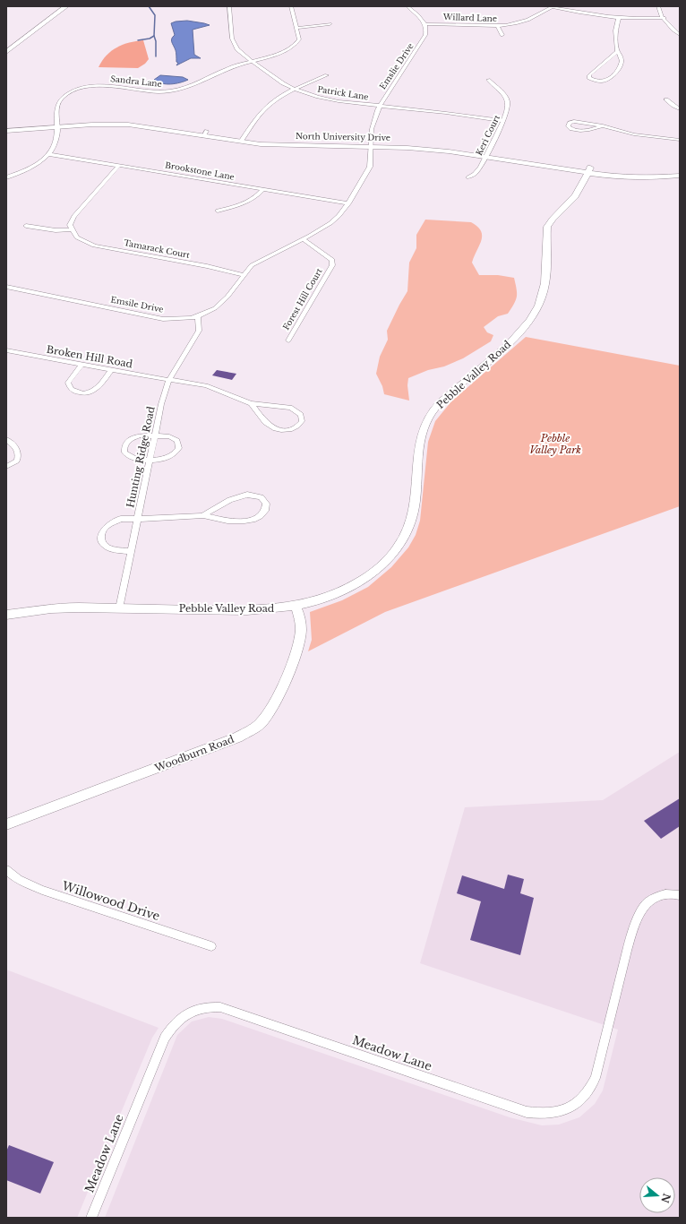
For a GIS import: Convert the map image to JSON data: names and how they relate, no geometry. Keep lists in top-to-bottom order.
{
  "streets": {
    "street": [
      "Willard Lane",
      "Emslie Drive",
      "Sandra Lane",
      "Patrick Lane",
      "Keri Court",
      "North University Drive",
      "Brookstone Lane",
      "Tamarack Court",
      "Forest Hill Court",
      "Emsile Drive",
      "Broken Hill Road",
      "Pebble Valley Road",
      "Hunting Ridge Road",
      "Woodburn Road",
      "Willowood Drive",
      "Meadow Lane"
    ]
  },
  "crossings": [
    ["Willard Lane", "Emslie Drive"],
    ["Emslie Drive", "Patrick Lane"],
    ["Emslie Drive", "North University Drive"],
    ["Emslie Drive", "Brookstone Lane"],
    ["Emslie Drive", "Emsile Drive"],
    ["Sandra Lane", "Patrick Lane"],
    ["Sandra Lane", "North University Drive"],
    ["Patrick Lane", "Keri Court"],
    ["Keri Court", "North University Drive"],
    ["North University Drive", "Pebble Valley Road"],
    ["Tamarack Court", "Emsile Drive"],
    ["Forest Hill Court", "Emsile Drive"],
    ["Emsile Drive", "Hunting Ridge Road"],
    ["Broken Hill Road", "Hunting Ridge Road"],
    ["Pebble Valley Road", "Hunting Ridge Road"],
    ["Pebble Valley Road", "Woodburn Road"]
  ],
  "parks": ["Pebble Valley Park"],
  "north": "right"
}
